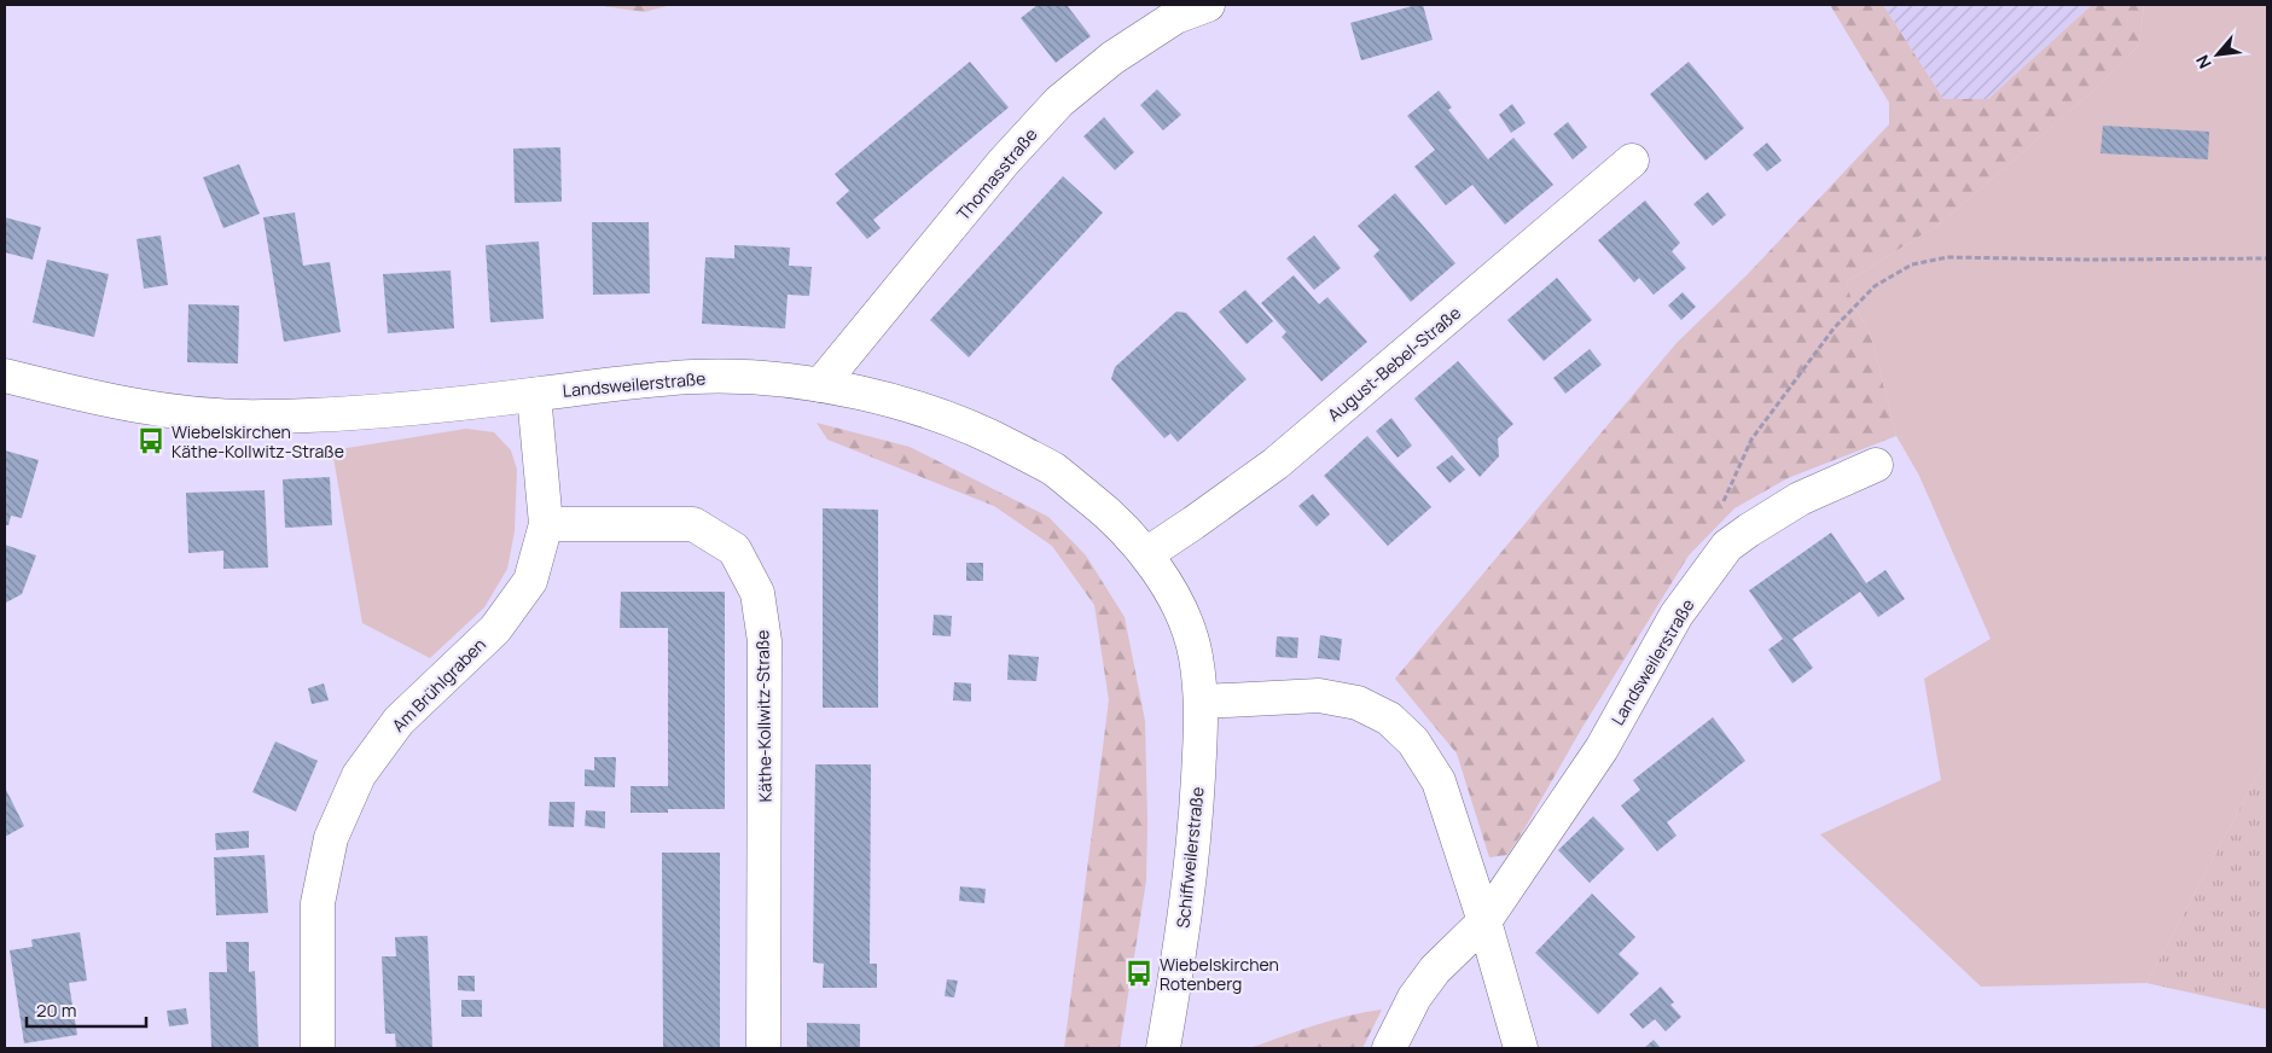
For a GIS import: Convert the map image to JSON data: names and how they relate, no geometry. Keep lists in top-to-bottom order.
{
  "streets": {
    "street": [
      "Thomasstraße",
      "August-Bebel-Straße",
      "Landsweilerstraße",
      "Am Brühlgraben",
      "Käthe-Kollwitz-Straße",
      "Schiffweilerstraße"
    ]
  },
  "crossings": [
    ["Thomasstraße", "Landsweilerstraße"],
    ["August-Bebel-Straße", "Landsweilerstraße"],
    ["Landsweilerstraße", "Am Brühlgraben"],
    ["Landsweilerstraße", "Schiffweilerstraße"],
    ["Am Brühlgraben", "Käthe-Kollwitz-Straße"]
  ],
  "places": {
    "bus stop": ["Wiebelskirchen Käthe-Kollwitz-Straße", "Wiebelskirchen Rotenberg"]
  },
  "scale_bar": "20 m",
  "north": "bottom left"
}
